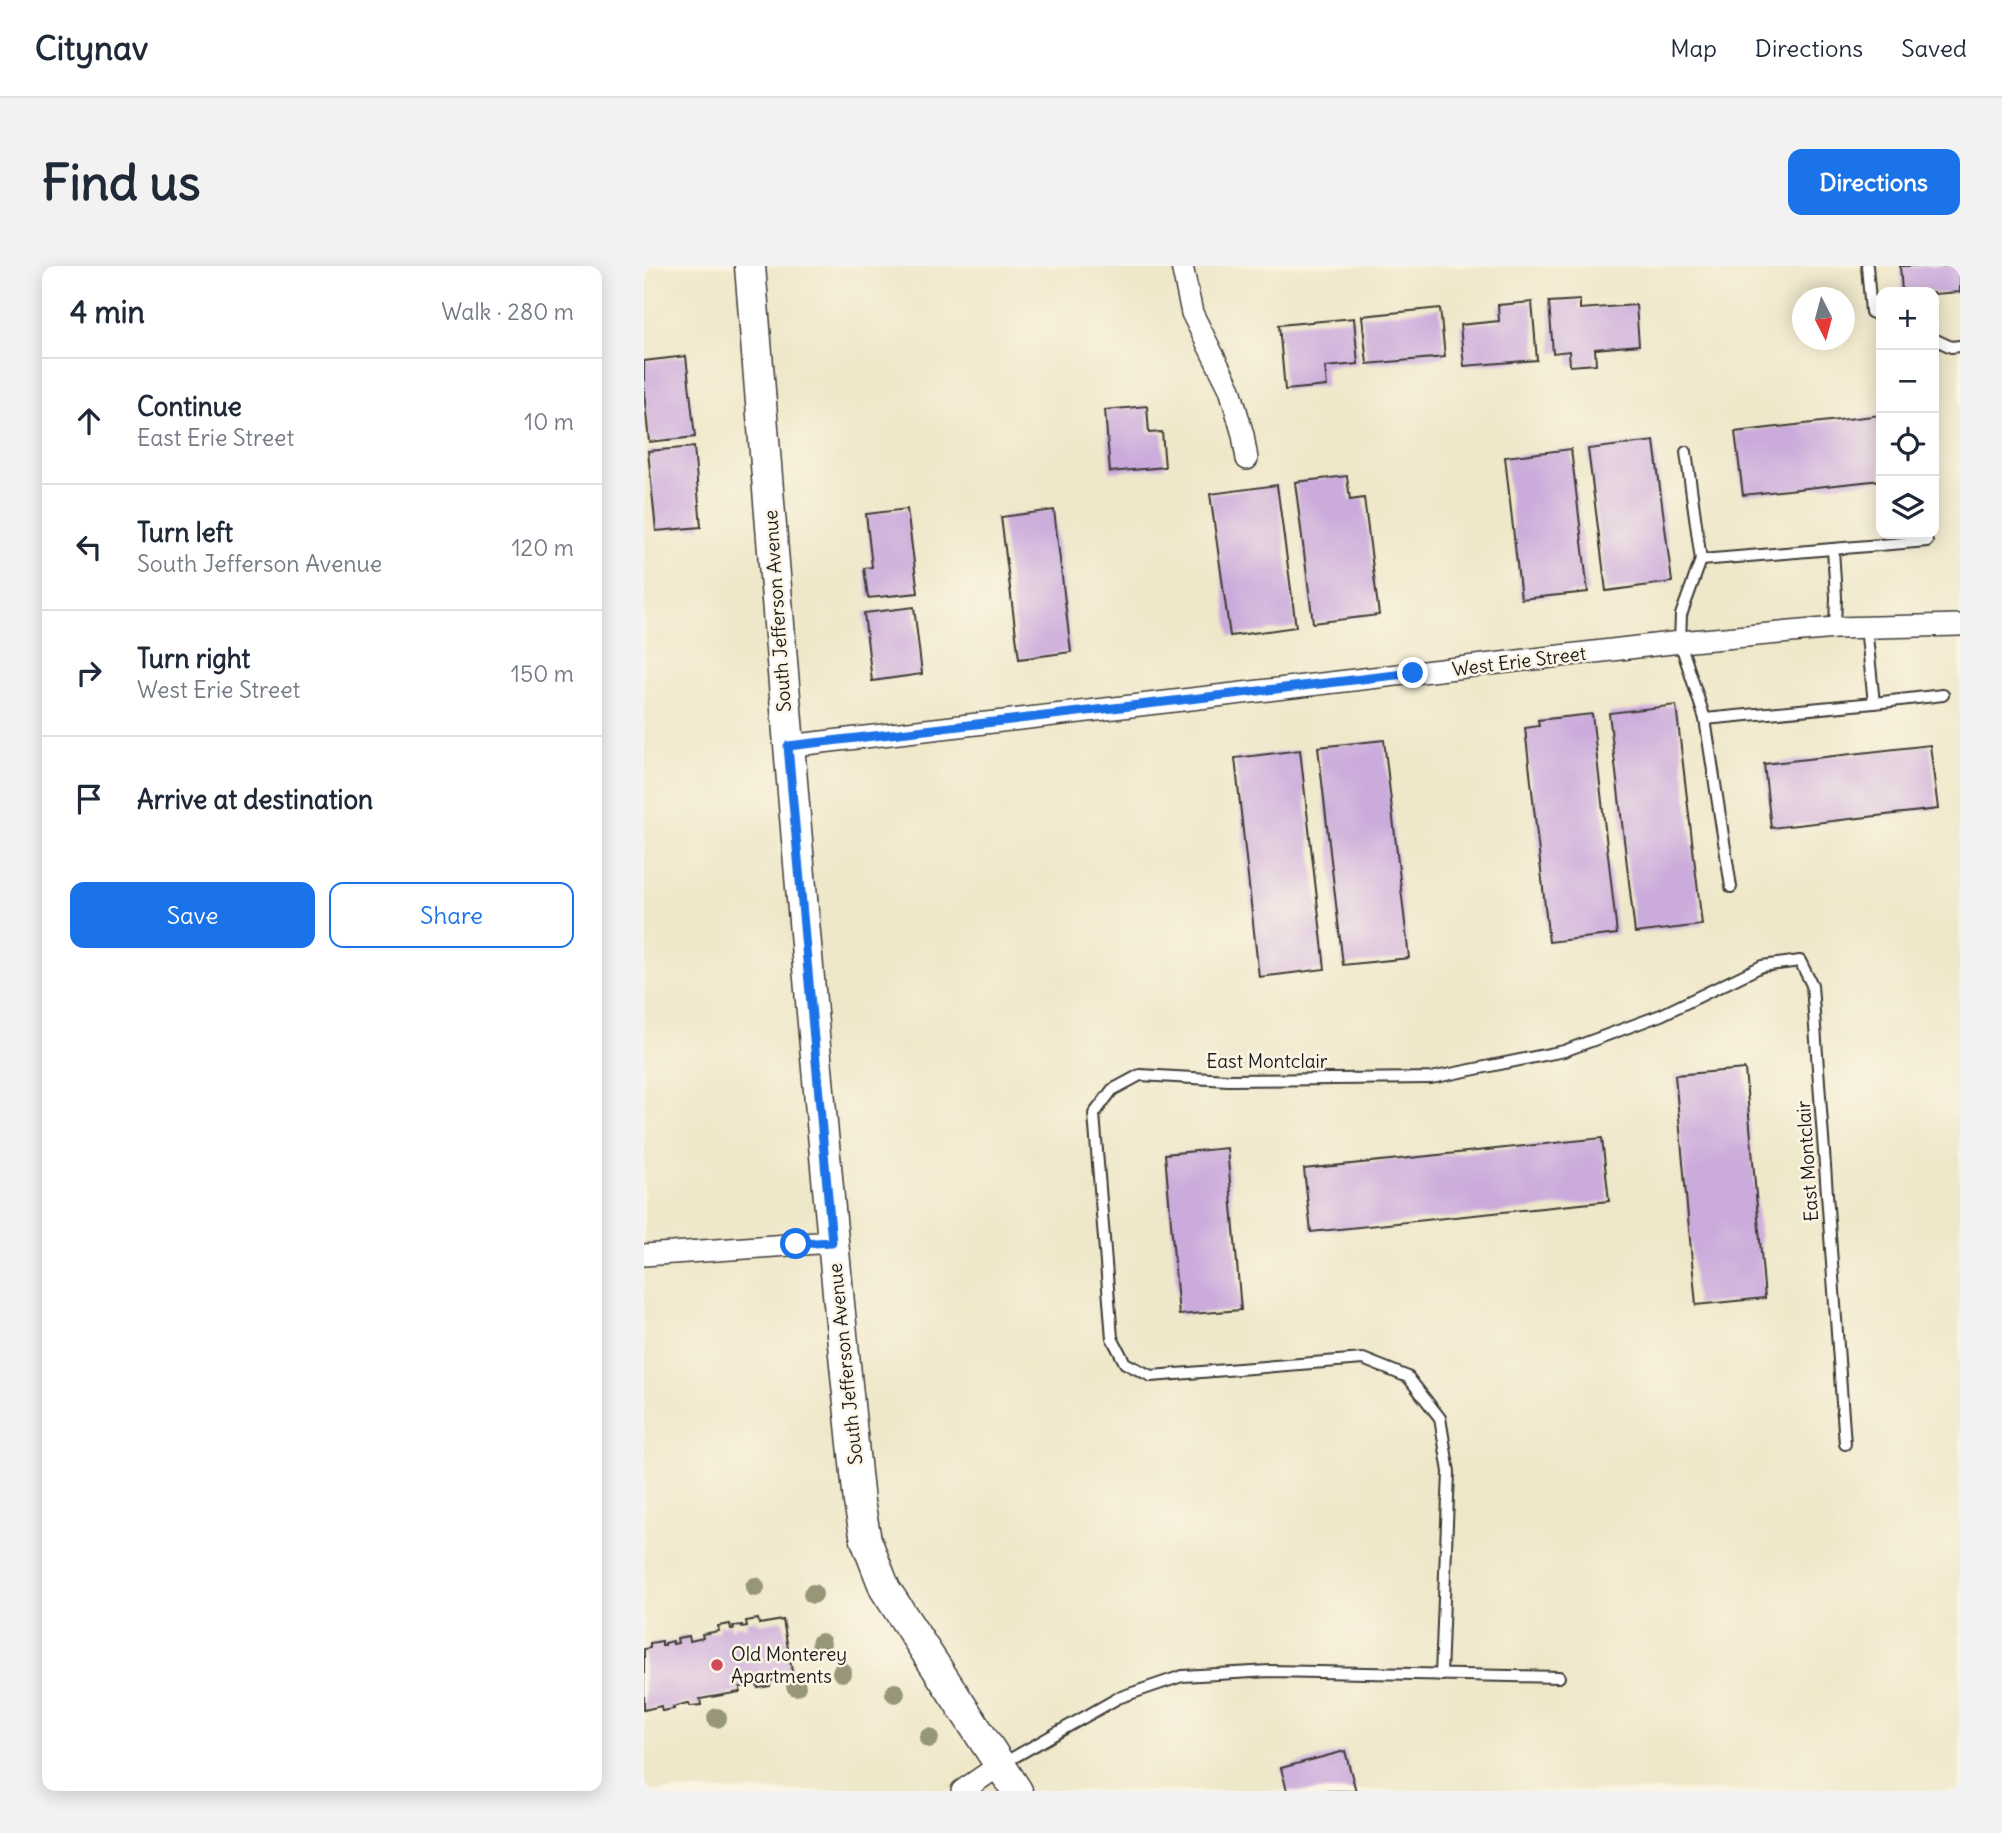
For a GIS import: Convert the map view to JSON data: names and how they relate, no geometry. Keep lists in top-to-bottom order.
{
  "streets": {
    "street": ["South Jefferson Avenue", "West Erie Street"],
    "lane": ["East Montclair"]
  },
  "crossings": [
    ["South Jefferson Avenue", "West Erie Street"]
  ],
  "places": ["Old Monterey Apartments"],
  "north": "bottom",
  "page": {
    "header": "Citynav",
    "nav": ["Map", "Directions", "Saved"],
    "buttons": [
      "Directions",
      ["Save", "Share"]
    ],
    "title": "Find us",
    "heading": ["4 min", "Walk · 280 m"],
    "map_buttons": ["+", "−"],
    "list": [
      ["Continue", "East Erie Street", "10 m"],
      ["Turn left", "South Jefferson Avenue", "120 m"],
      ["Turn right", "West Erie Street", "150 m"],
      "Arrive at destination"
    ]
  }
}
